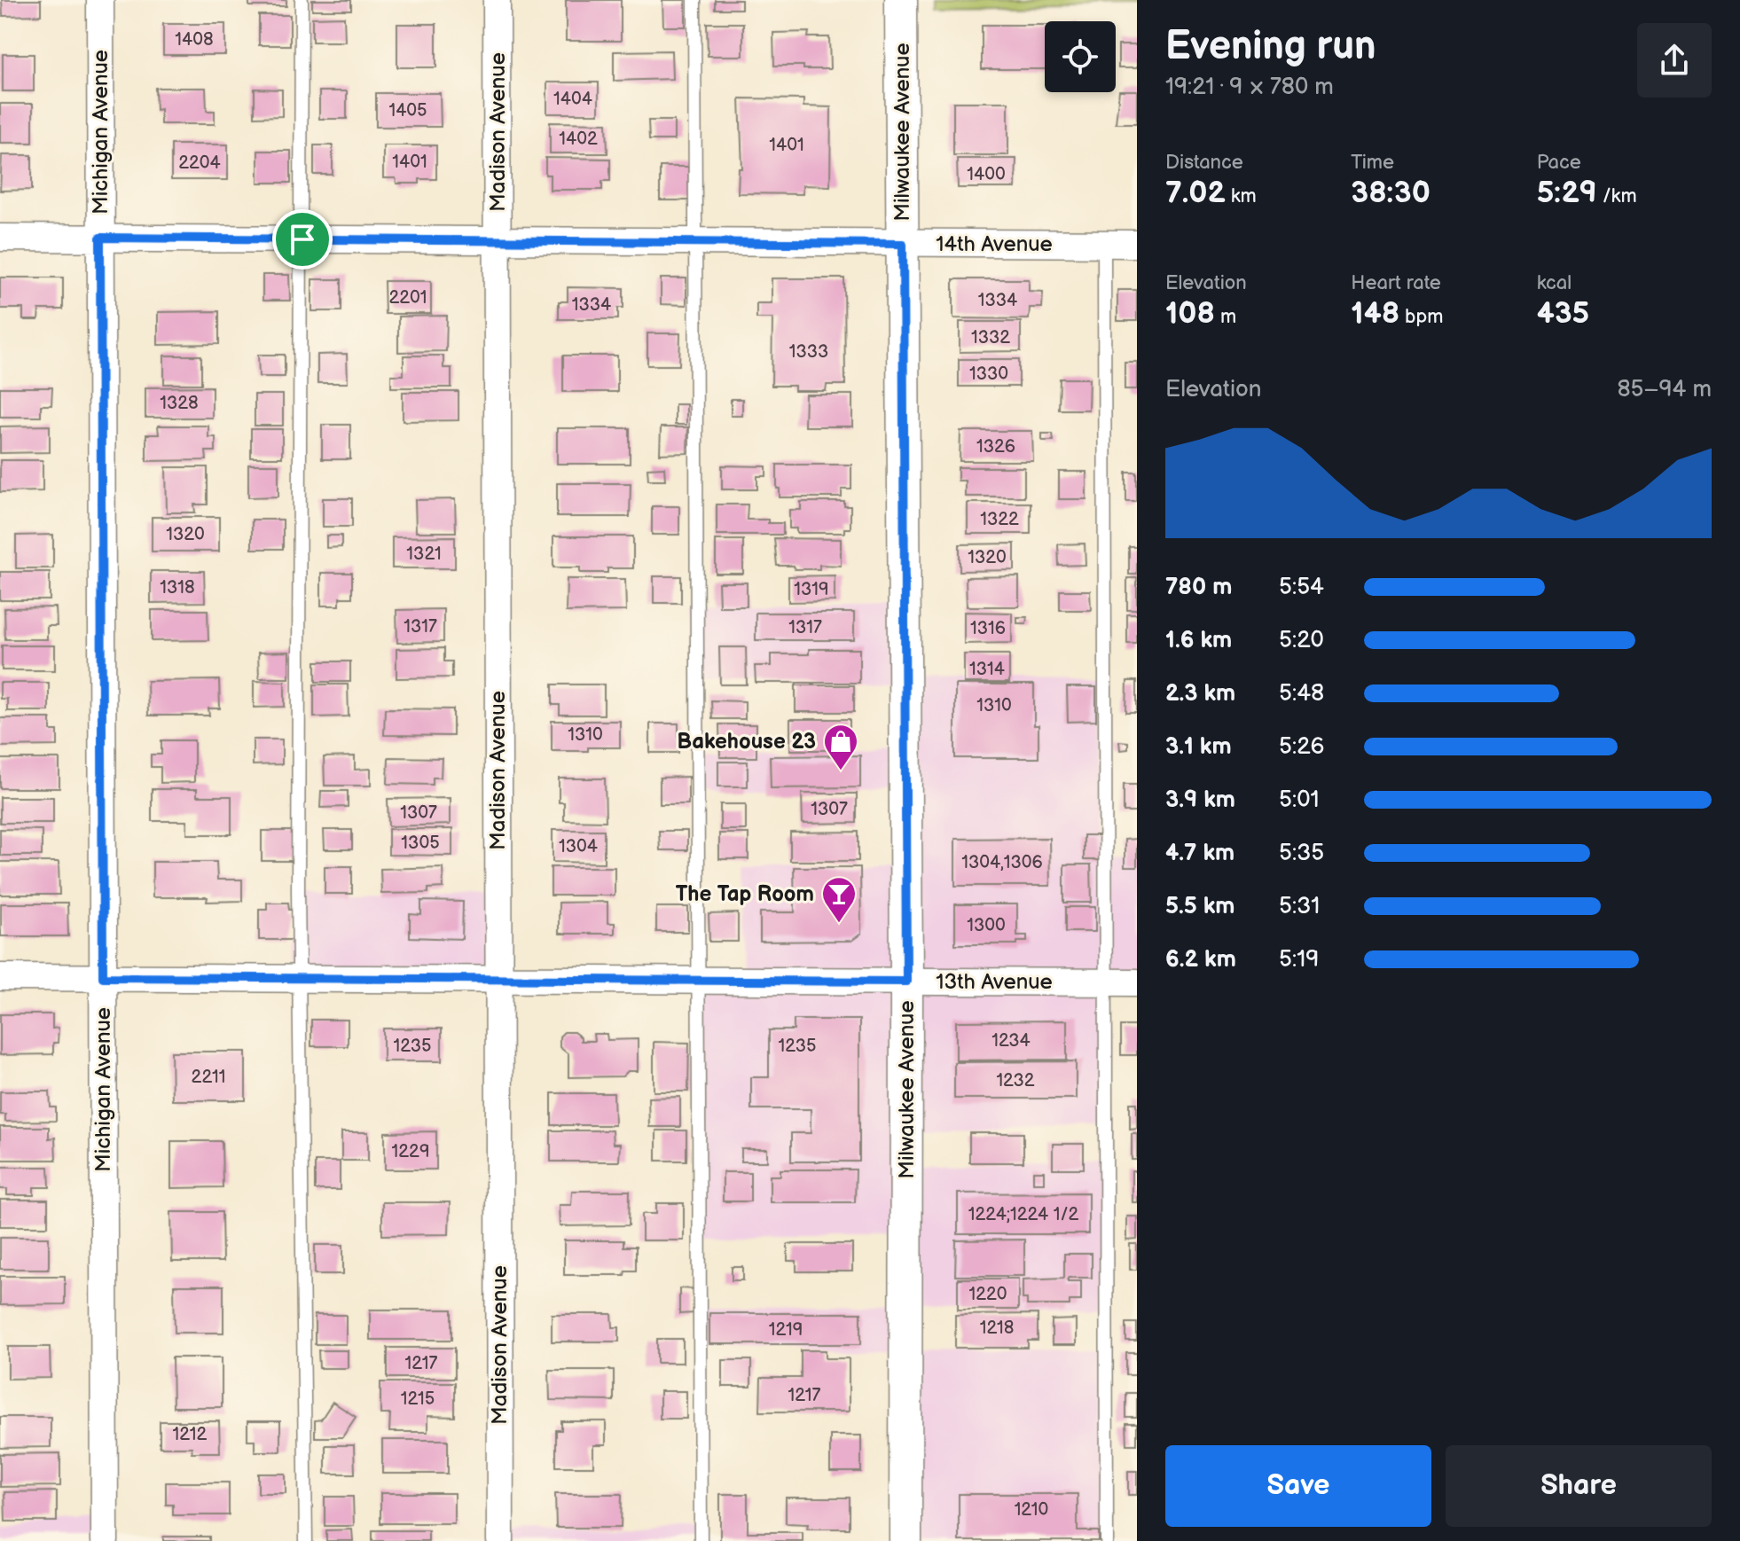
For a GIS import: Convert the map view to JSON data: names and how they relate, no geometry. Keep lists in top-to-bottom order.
{
  "streets": {
    "street": [
      "Michigan Avenue",
      "Madison Avenue",
      "Milwaukee Avenue",
      "14th Avenue",
      "13th Avenue"
    ]
  },
  "crossings": [
    ["Michigan Avenue", "14th Avenue"],
    ["Michigan Avenue", "13th Avenue"],
    ["Madison Avenue", "14th Avenue"],
    ["Madison Avenue", "13th Avenue"],
    ["Milwaukee Avenue", "14th Avenue"],
    ["Milwaukee Avenue", "13th Avenue"]
  ],
  "places": {
    "shop": ["Bakehouse 23"],
    "bar": ["The Tap Room"]
  },
  "house_numbers": [
    "1408",
    "1404",
    "1405",
    "1402",
    "1401",
    "1401",
    "2204",
    "1400",
    "2201",
    "1334",
    "1334",
    "1332",
    "1333",
    "1330",
    "1328",
    "1326",
    "1322",
    "1320",
    "1321",
    "1320",
    "1318",
    "1319",
    "1317",
    "1317",
    "1316",
    "1314",
    "1310",
    "1310",
    "1307",
    "1307",
    "1305",
    "1304",
    "1304,1306",
    "1300",
    "1234",
    "1235",
    "1235",
    "2211",
    "1232",
    "1229",
    "1224;1224 1/2",
    "1220",
    "1218",
    "1219",
    "1217",
    "1217",
    "1215",
    "1212",
    "1210"
  ],
  "page": {
    "heading": ["Evening run", "19:21 · 9 × 780 m"],
    "stats": [
      ["Distance", "7.02 km"],
      ["Time", "38:30"],
      ["Pace", "5:29 /km"],
      ["Elevation", "108 m"],
      ["Heart rate", "148 bpm"],
      ["kcal", "435"]
    ],
    "chart": ["Elevation", "85–94 m"],
    "list": [
      {
        "name": "780 m",
        "note": "5:54"
      },
      {
        "name": "1.6 km",
        "note": "5:20"
      },
      {
        "name": "2.3 km",
        "note": "5:48"
      },
      {
        "name": "3.1 km",
        "note": "5:26"
      },
      {
        "name": "3.9 km",
        "note": "5:01"
      },
      {
        "name": "4.7 km",
        "note": "5:35"
      },
      {
        "name": "5.5 km",
        "note": "5:31"
      },
      {
        "name": "6.2 km",
        "note": "5:19"
      }
    ],
    "buttons": ["Save", "Share"]
  }
}
